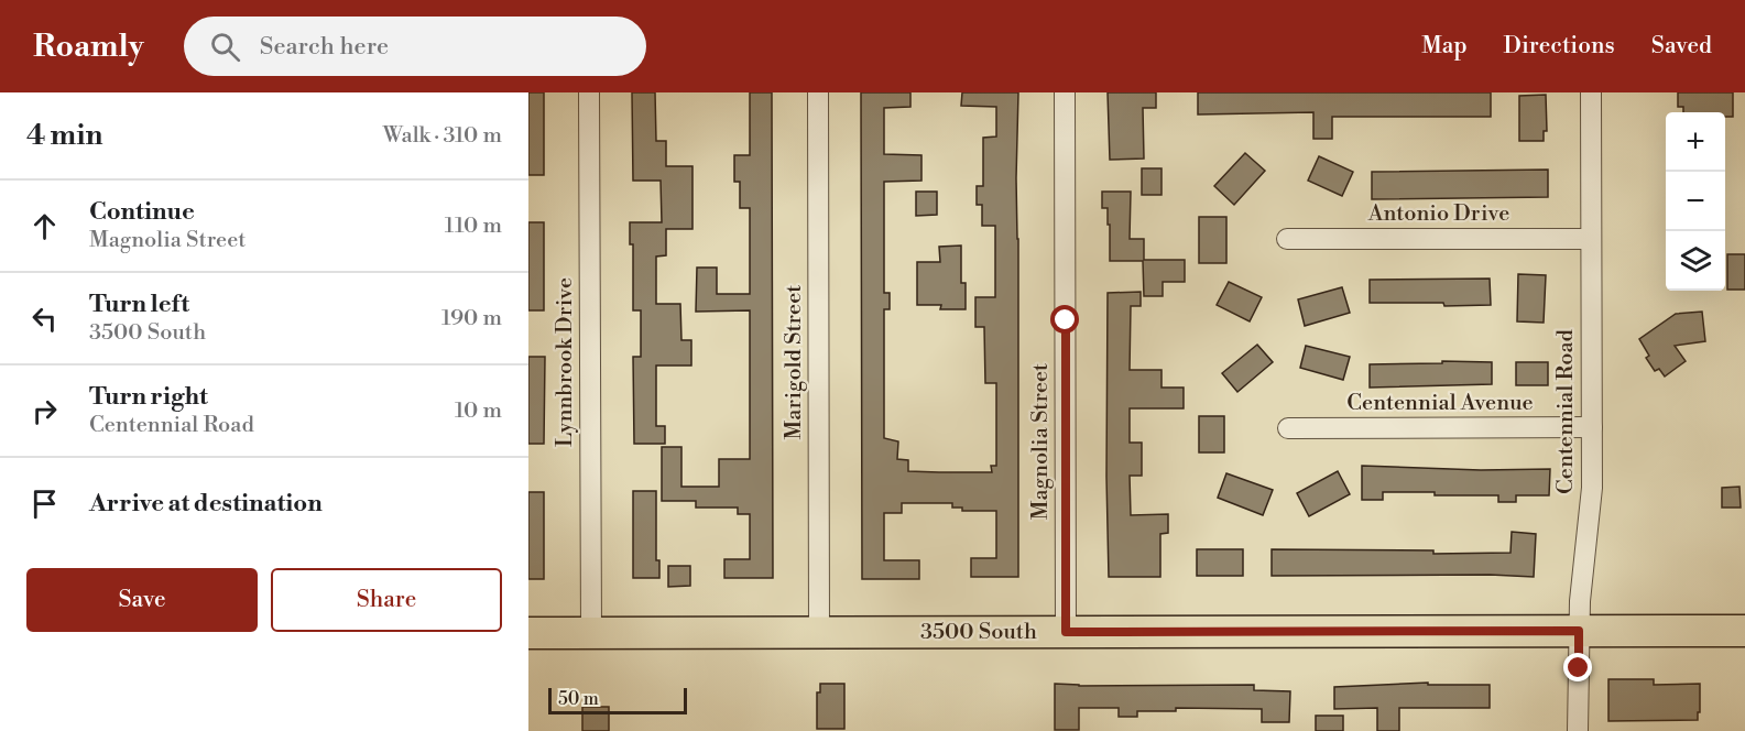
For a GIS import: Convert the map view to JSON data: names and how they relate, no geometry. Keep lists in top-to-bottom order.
{
  "streets": {
    "main road": ["3500 South"],
    "street": [
      "Antonio Drive",
      "Lynnbrook Drive",
      "Marigold Street",
      "Centennial Avenue",
      "Centennial Road",
      "Magnolia Street"
    ]
  },
  "crossings": [
    ["Antonio Drive", "Centennial Road"],
    ["Lynnbrook Drive", "3500 South"],
    ["Marigold Street", "3500 South"],
    ["Centennial Avenue", "Centennial Road"],
    ["Centennial Road", "3500 South"],
    ["Magnolia Street", "3500 South"]
  ],
  "scale_bar": "50 m",
  "page": {
    "header": "Roamly",
    "search": "Search here",
    "nav": ["Map", "Directions", "Saved"],
    "heading": ["4 min", "Walk · 310 m"],
    "map_buttons": ["+", "−"],
    "list": [
      ["Continue", "Magnolia Street", "110 m"],
      ["Turn left", "3500 South", "190 m"],
      ["Turn right", "Centennial Road", "10 m"],
      "Arrive at destination"
    ],
    "buttons": ["Save", "Share"],
    "scale": "50 m"
  }
}
